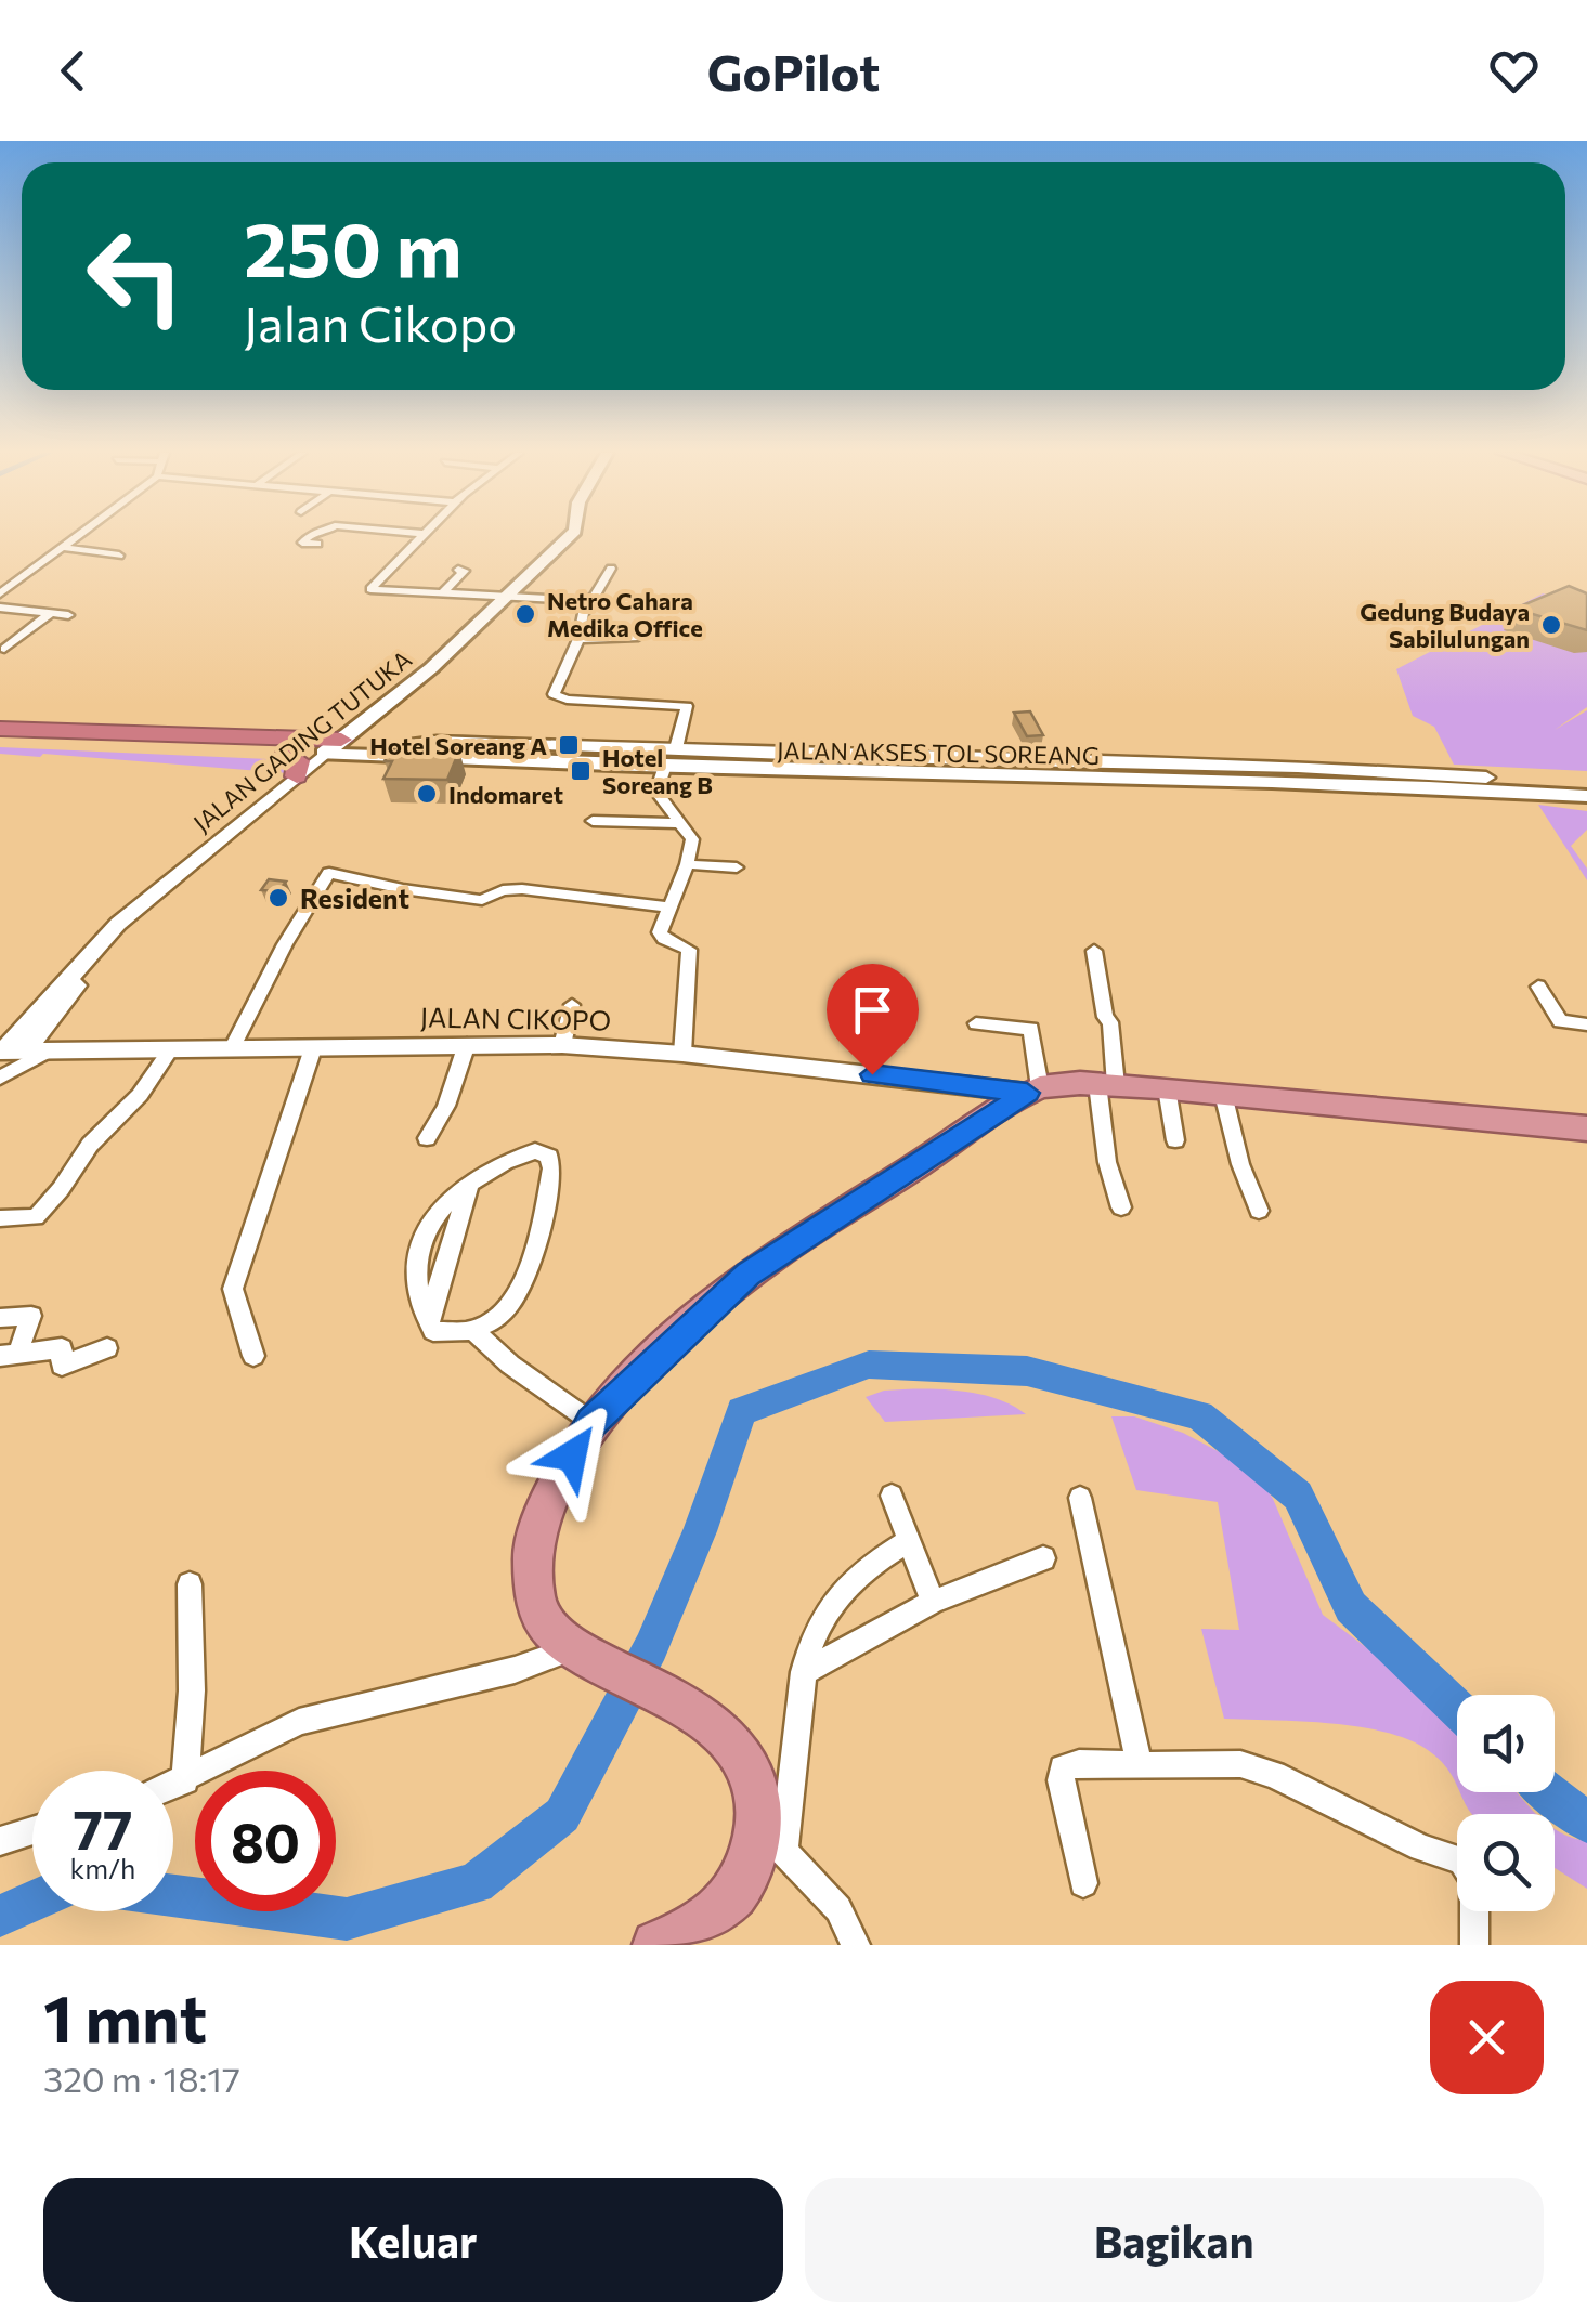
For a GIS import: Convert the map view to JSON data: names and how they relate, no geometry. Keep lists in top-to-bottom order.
{
  "streets": {
    "main road": ["JALAN GADING TUTUKA", "JALAN AKSES TOL SOREANG"],
    "street": ["JALAN CIKOPO"]
  },
  "crossings": [
    ["JALAN GADING TUTUKA", "JALAN AKSES TOL SOREANG"],
    ["JALAN GADING TUTUKA", "JALAN CIKOPO"]
  ],
  "places": {
    "other": [
      "Netro Cahara Medika Office",
      "Gedung Budaya Sabilulungan",
      "Indomaret",
      "Resident"
    ],
    "transit": ["Hotel Soreang A", "Hotel Soreang B"]
  },
  "page": {
    "header": "GoPilot",
    "turn": ["250 m", "Jalan Cikopo"],
    "speed": "77 km/h",
    "limit": "80",
    "heading": ["1 mnt", "320 m · 18:17"],
    "buttons": ["Keluar", "Bagikan"]
  }
}
